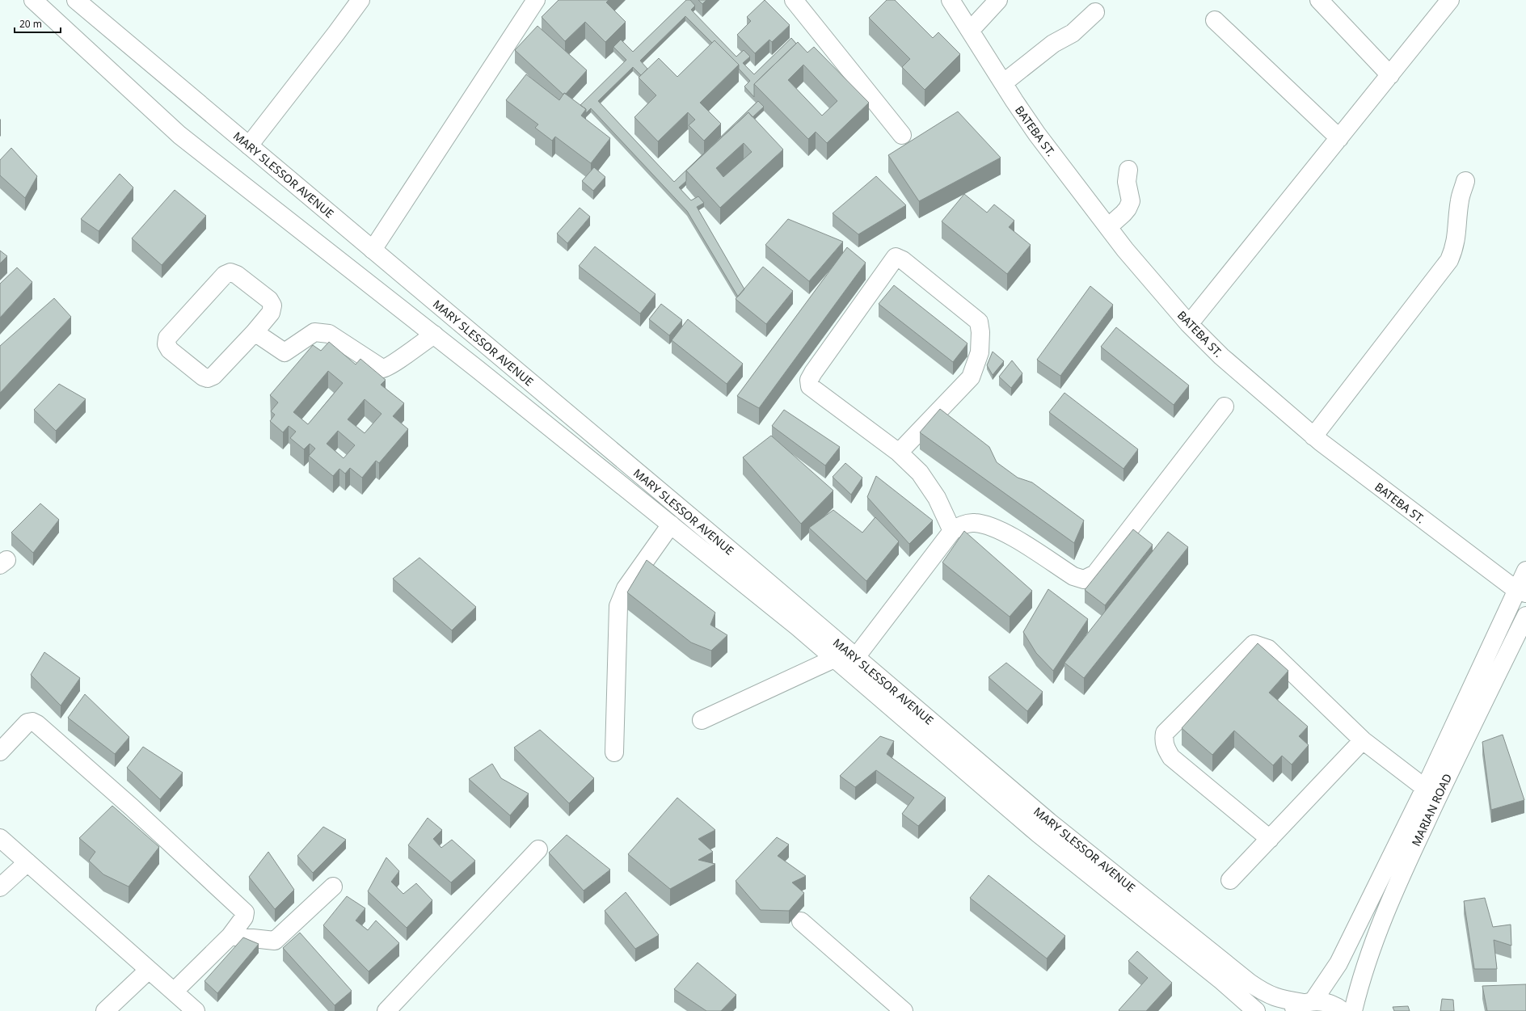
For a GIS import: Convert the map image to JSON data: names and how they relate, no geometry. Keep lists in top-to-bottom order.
{
  "streets": {
    "street": ["BATEBA ST.", "MARY SLESSOR AVENUE", "MARIAN ROAD"]
  },
  "scale_bar": "20 m"
}
